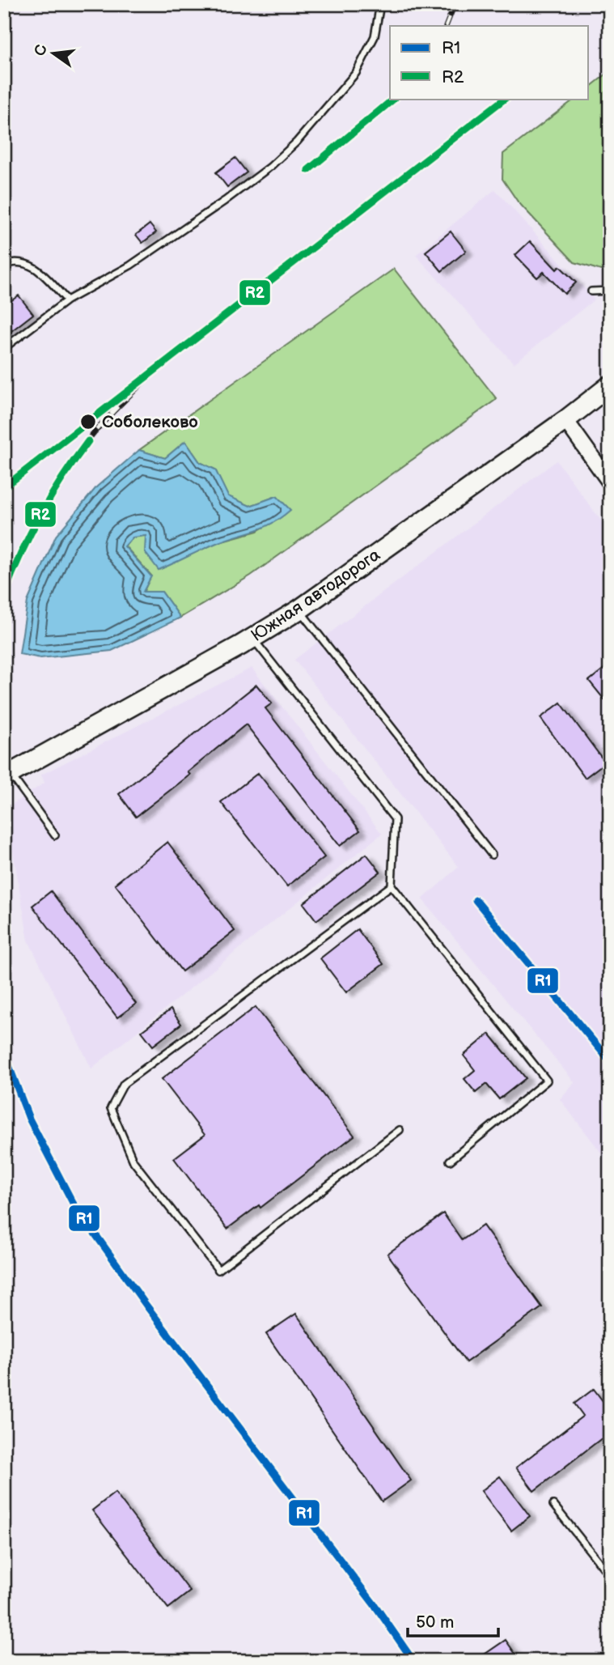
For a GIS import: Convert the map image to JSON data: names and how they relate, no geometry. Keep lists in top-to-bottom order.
{
  "streets": {
    "main road": ["Южная автодорога"]
  },
  "places": ["Соболеково"],
  "lines": ["transit line R2", "transit line R1"],
  "legend": ["R1", "R2"],
  "scale_bar": "50 m",
  "north": "left"
}
